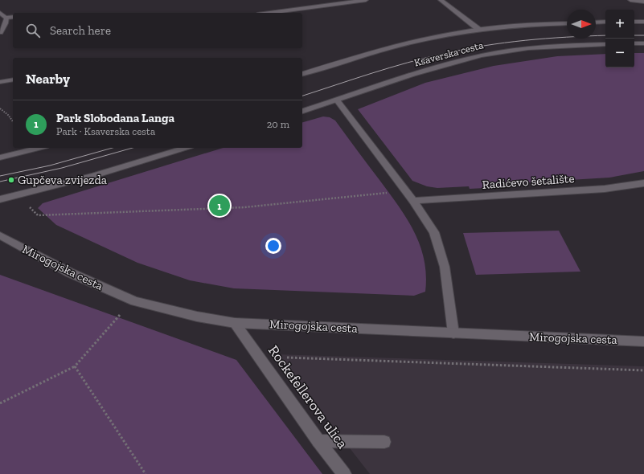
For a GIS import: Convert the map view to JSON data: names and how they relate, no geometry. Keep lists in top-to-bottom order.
{
  "streets": {
    "main road": [
      "Ksaverska cesta",
      "Radićevo šetalište",
      "Mirogojska cesta",
      "Rockefellerova ulica"
    ]
  },
  "crossings": [
    ["Mirogojska cesta", "Rockefellerova ulica"]
  ],
  "places": ["Gupčeva zvijezda"],
  "north": "right",
  "page": {
    "map_buttons": ["+", "−"],
    "search": "Search here",
    "heading": "Nearby",
    "list": [
      {
        "mark": "1",
        "name": "Park Slobodana Langa",
        "note": "Park · Ksaverska cesta",
        "value": "20 m"
      }
    ],
    "pins": "1"
  }
}
